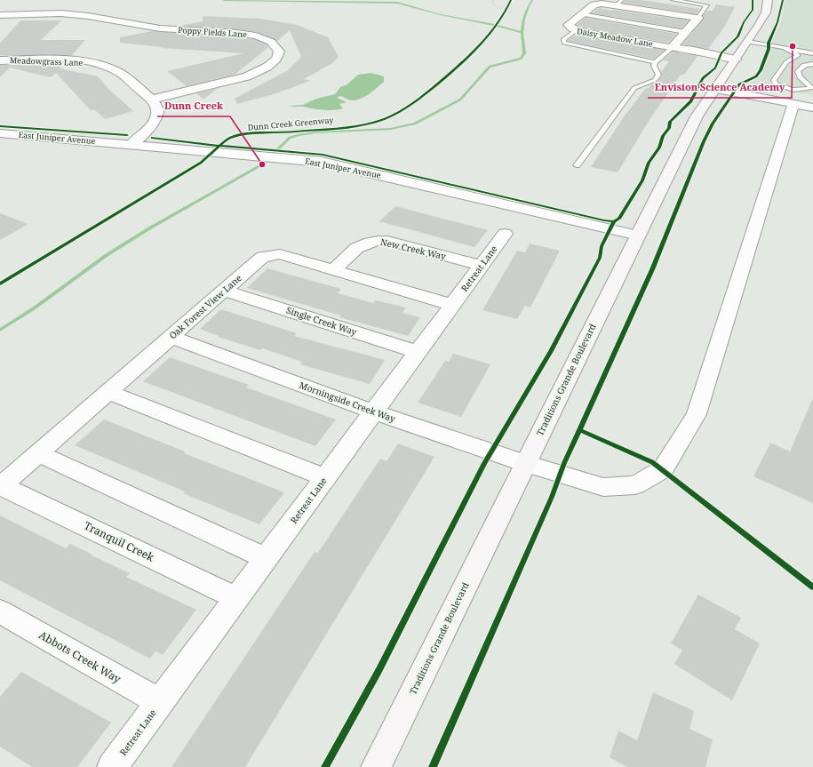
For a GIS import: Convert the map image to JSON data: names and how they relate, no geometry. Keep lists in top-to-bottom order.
{
  "streets": {
    "main road": ["Traditions Grande Boulevard"],
    "street": [
      "Poppy Fields Lane",
      "Daisy Meadow Lane",
      "Meadowgrass Lane",
      "East Juniper Avenue",
      "New Creek Way",
      "Retreat Lane",
      "Oak Forest View Lane",
      "Single Creek Way",
      "Morningside Creek Way",
      "Tranquil Creek",
      "Abbots Creek Way"
    ],
    "cycle path": ["Dunn Creek Greenway"]
  },
  "crossings": [
    ["Poppy Fields Lane", "Meadowgrass Lane"],
    ["Daisy Meadow Lane", "Traditions Grande Boulevard"],
    ["Meadowgrass Lane", "East Juniper Avenue"],
    ["East Juniper Avenue", "Traditions Grande Boulevard"],
    ["New Creek Way", "Retreat Lane"],
    ["New Creek Way", "Oak Forest View Lane"],
    ["Retreat Lane", "Oak Forest View Lane"],
    ["Retreat Lane", "Single Creek Way"],
    ["Retreat Lane", "Morningside Creek Way"],
    ["Retreat Lane", "Tranquil Creek"],
    ["Retreat Lane", "Abbots Creek Way"],
    ["Oak Forest View Lane", "Single Creek Way"],
    ["Oak Forest View Lane", "Morningside Creek Way"],
    ["Oak Forest View Lane", "Tranquil Creek"],
    ["Traditions Grande Boulevard", "Morningside Creek Way"]
  ],
  "places": ["Envision Science Academy", "Dunn Creek"]
}
